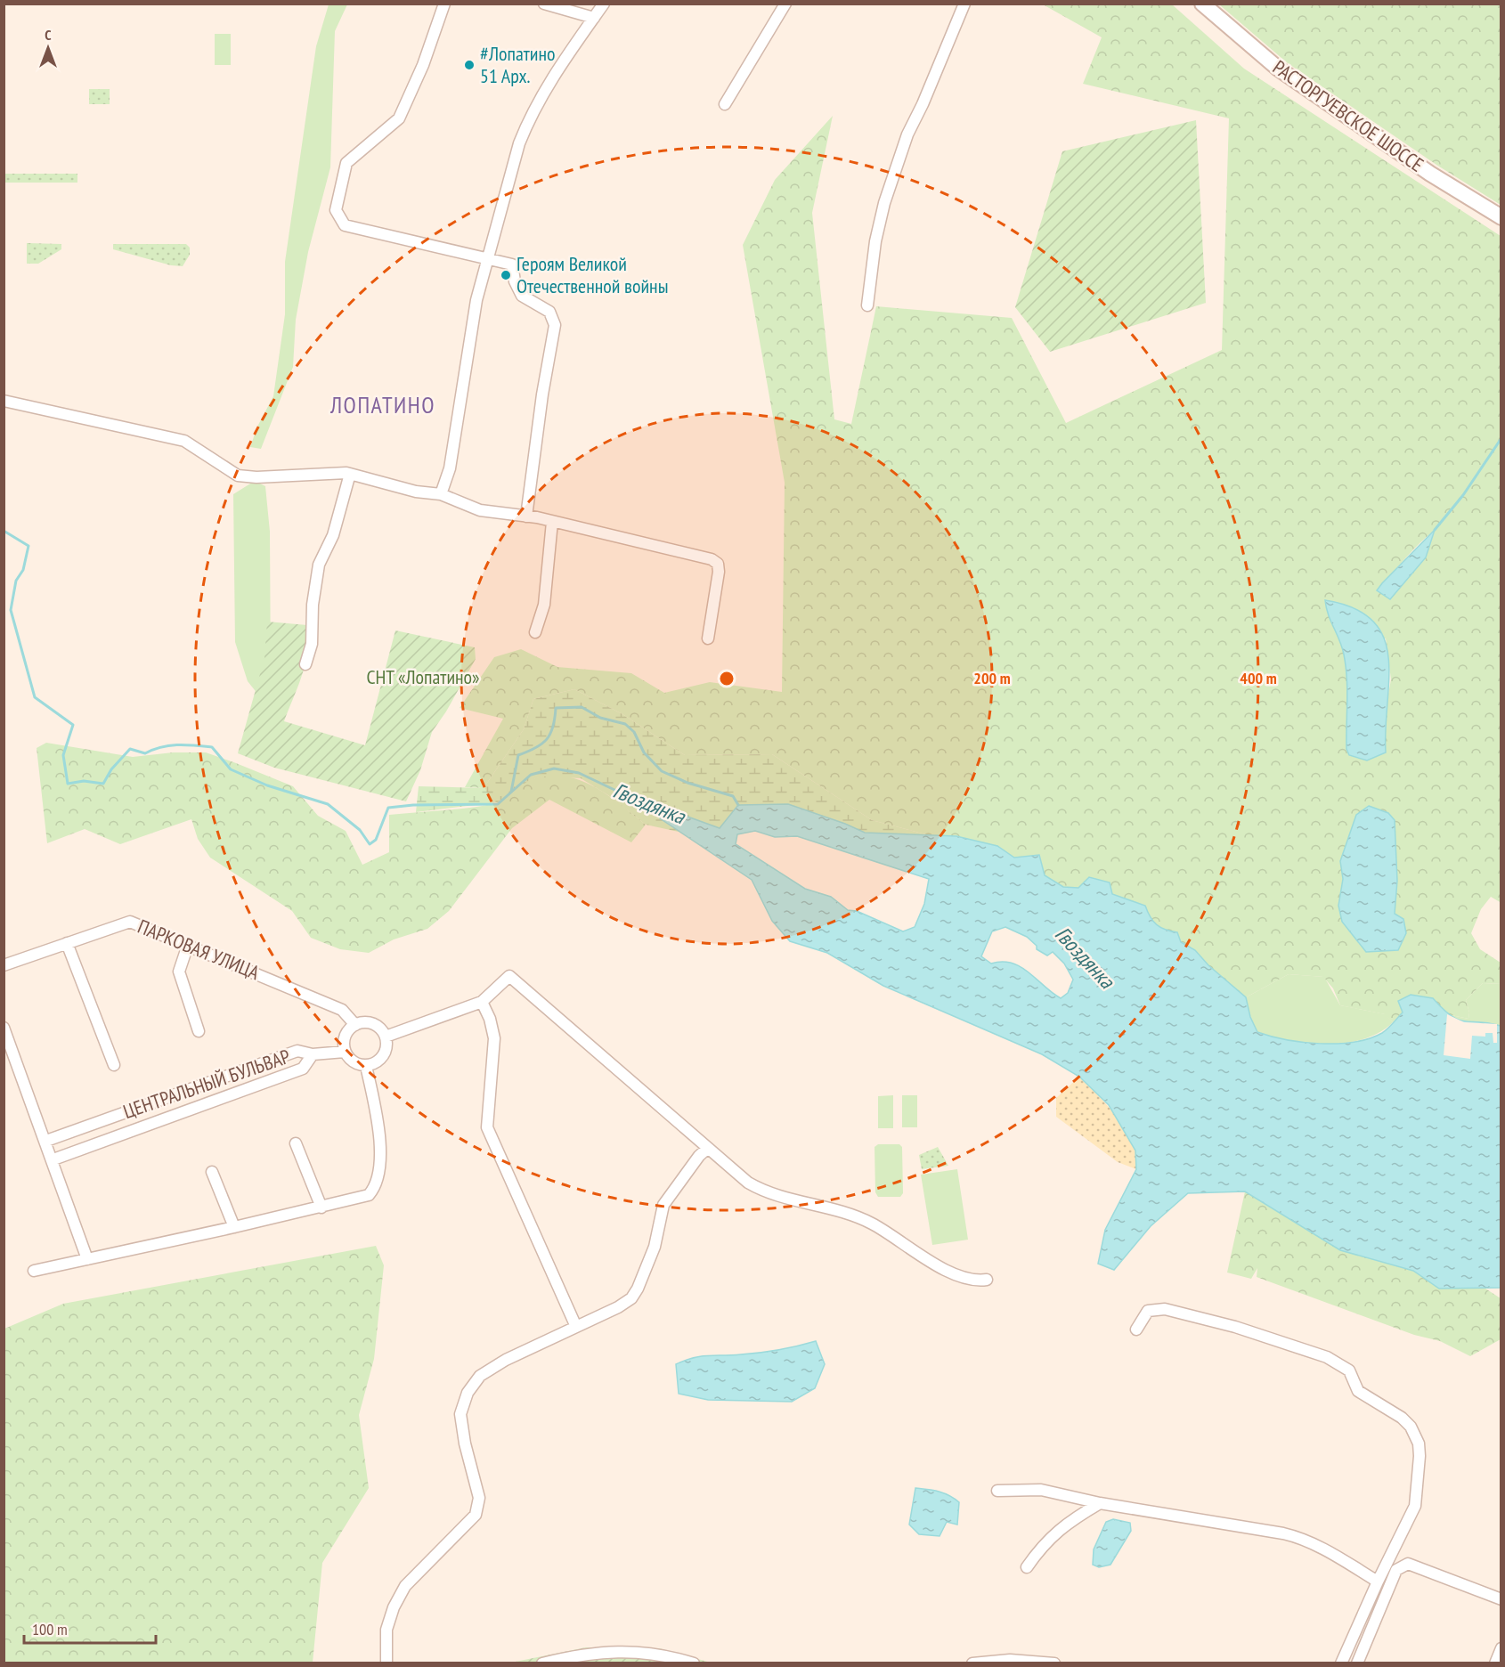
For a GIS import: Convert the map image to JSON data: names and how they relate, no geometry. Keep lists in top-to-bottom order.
{
  "streets": {
    "main road": ["РАСТОРГУЕВСКОЕ ШОССЕ"],
    "street": ["ПАРКОВАЯ УЛИЦА", "ЦЕНТРАЛЬНЫЙ БУЛЬВАР"]
  },
  "districts": ["ЛОПАТИНО"],
  "water": ["Гвоздянка"],
  "parks": ["СНТ «Лопатино»"],
  "places": ["#Лопатино 51 Арх.", "Героям Великой Отечественной войны"],
  "scale_bar": "100 m",
  "north": "top",
  "rings": ["200 m", "400 m"]
}
